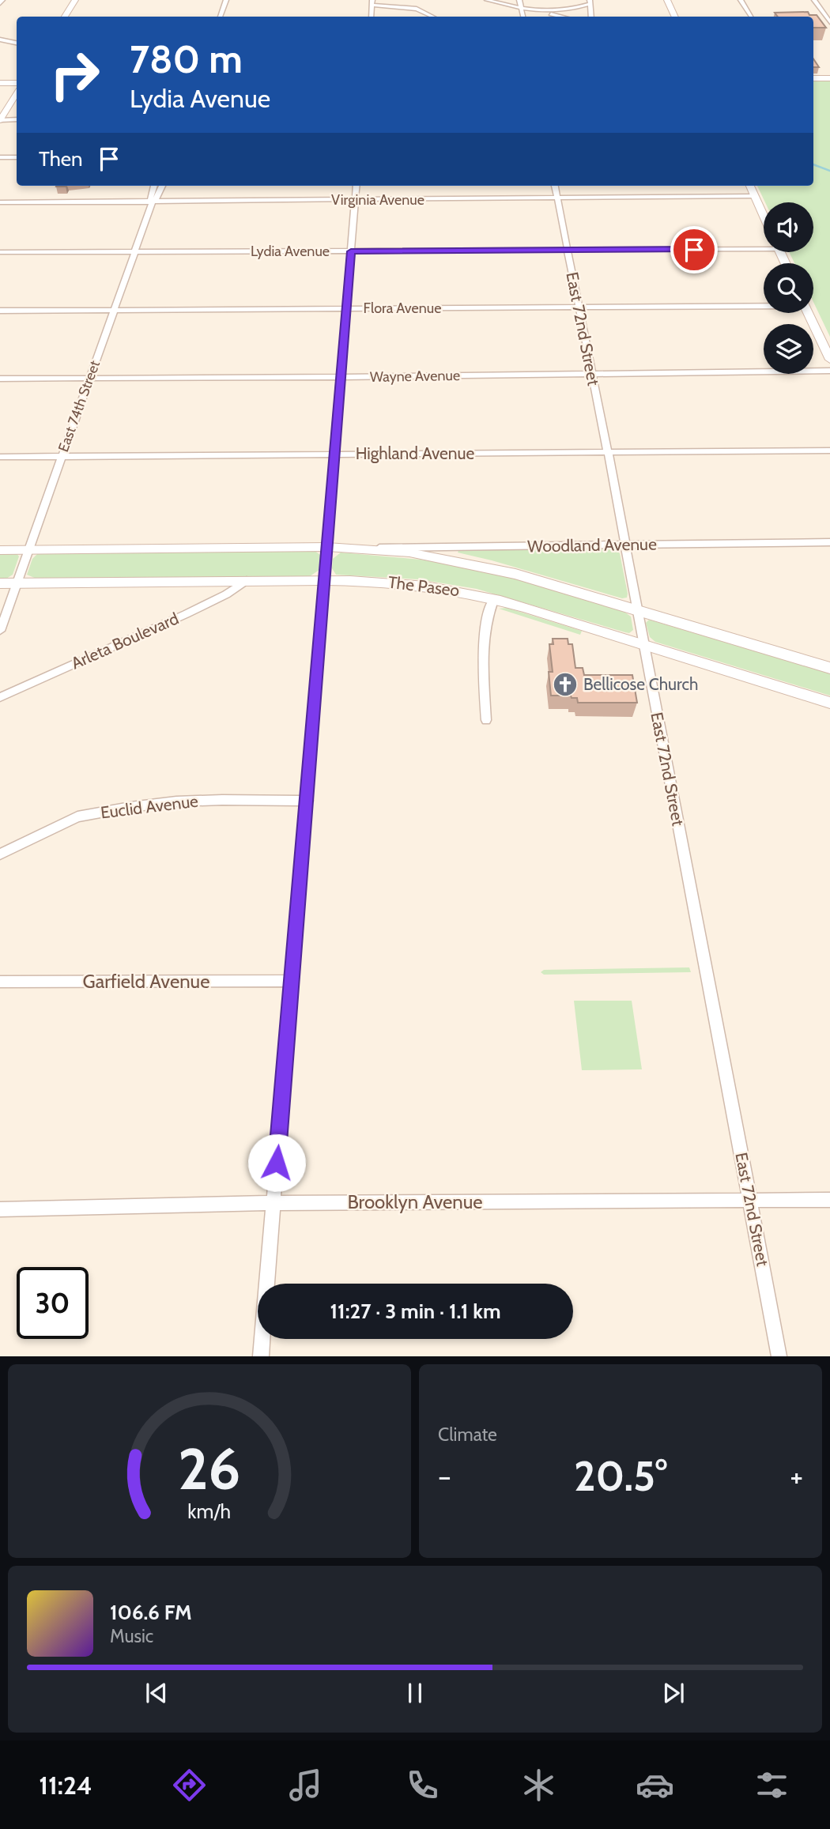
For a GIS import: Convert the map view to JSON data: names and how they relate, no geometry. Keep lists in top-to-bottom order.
{
  "streets": {
    "main road": ["The Paseo"],
    "street": [
      "Virginia Avenue",
      "Lydia Avenue",
      "Flora Avenue",
      "East 72nd Street",
      "Wayne Avenue",
      "East 74th Street",
      "Highland Avenue",
      "Woodland Avenue",
      "Arleta Boulevard",
      "Euclid Avenue",
      "Garfield Avenue",
      "Brooklyn Avenue"
    ]
  },
  "crossings": [
    ["Virginia Avenue", "East 72nd Street"],
    ["Virginia Avenue", "East 74th Street"],
    ["Lydia Avenue", "East 72nd Street"],
    ["Lydia Avenue", "East 74th Street"],
    ["Flora Avenue", "East 72nd Street"],
    ["Flora Avenue", "East 74th Street"],
    ["East 72nd Street", "Wayne Avenue"],
    ["East 72nd Street", "Highland Avenue"],
    ["East 72nd Street", "Woodland Avenue"],
    ["East 72nd Street", "The Paseo"],
    ["East 72nd Street", "Brooklyn Avenue"],
    ["Wayne Avenue", "East 74th Street"],
    ["East 74th Street", "Highland Avenue"],
    ["East 74th Street", "The Paseo"],
    ["Woodland Avenue", "The Paseo"],
    ["The Paseo", "Arleta Boulevard"]
  ],
  "places": {
    "church": ["Bellicose Church"]
  },
  "page": {
    "turn": ["780 m", "Lydia Avenue"],
    "then": "Then",
    "limit": "30",
    "trip": "11:27 · 3 min · 1.1 km",
    "tile": "Climate",
    "heat": ["−", "20.5°", "+"],
    "song": ["106.6 FM", "Music"],
    "tabs": "11:24",
    "gauge": ["26", "km/h"]
  }
}
